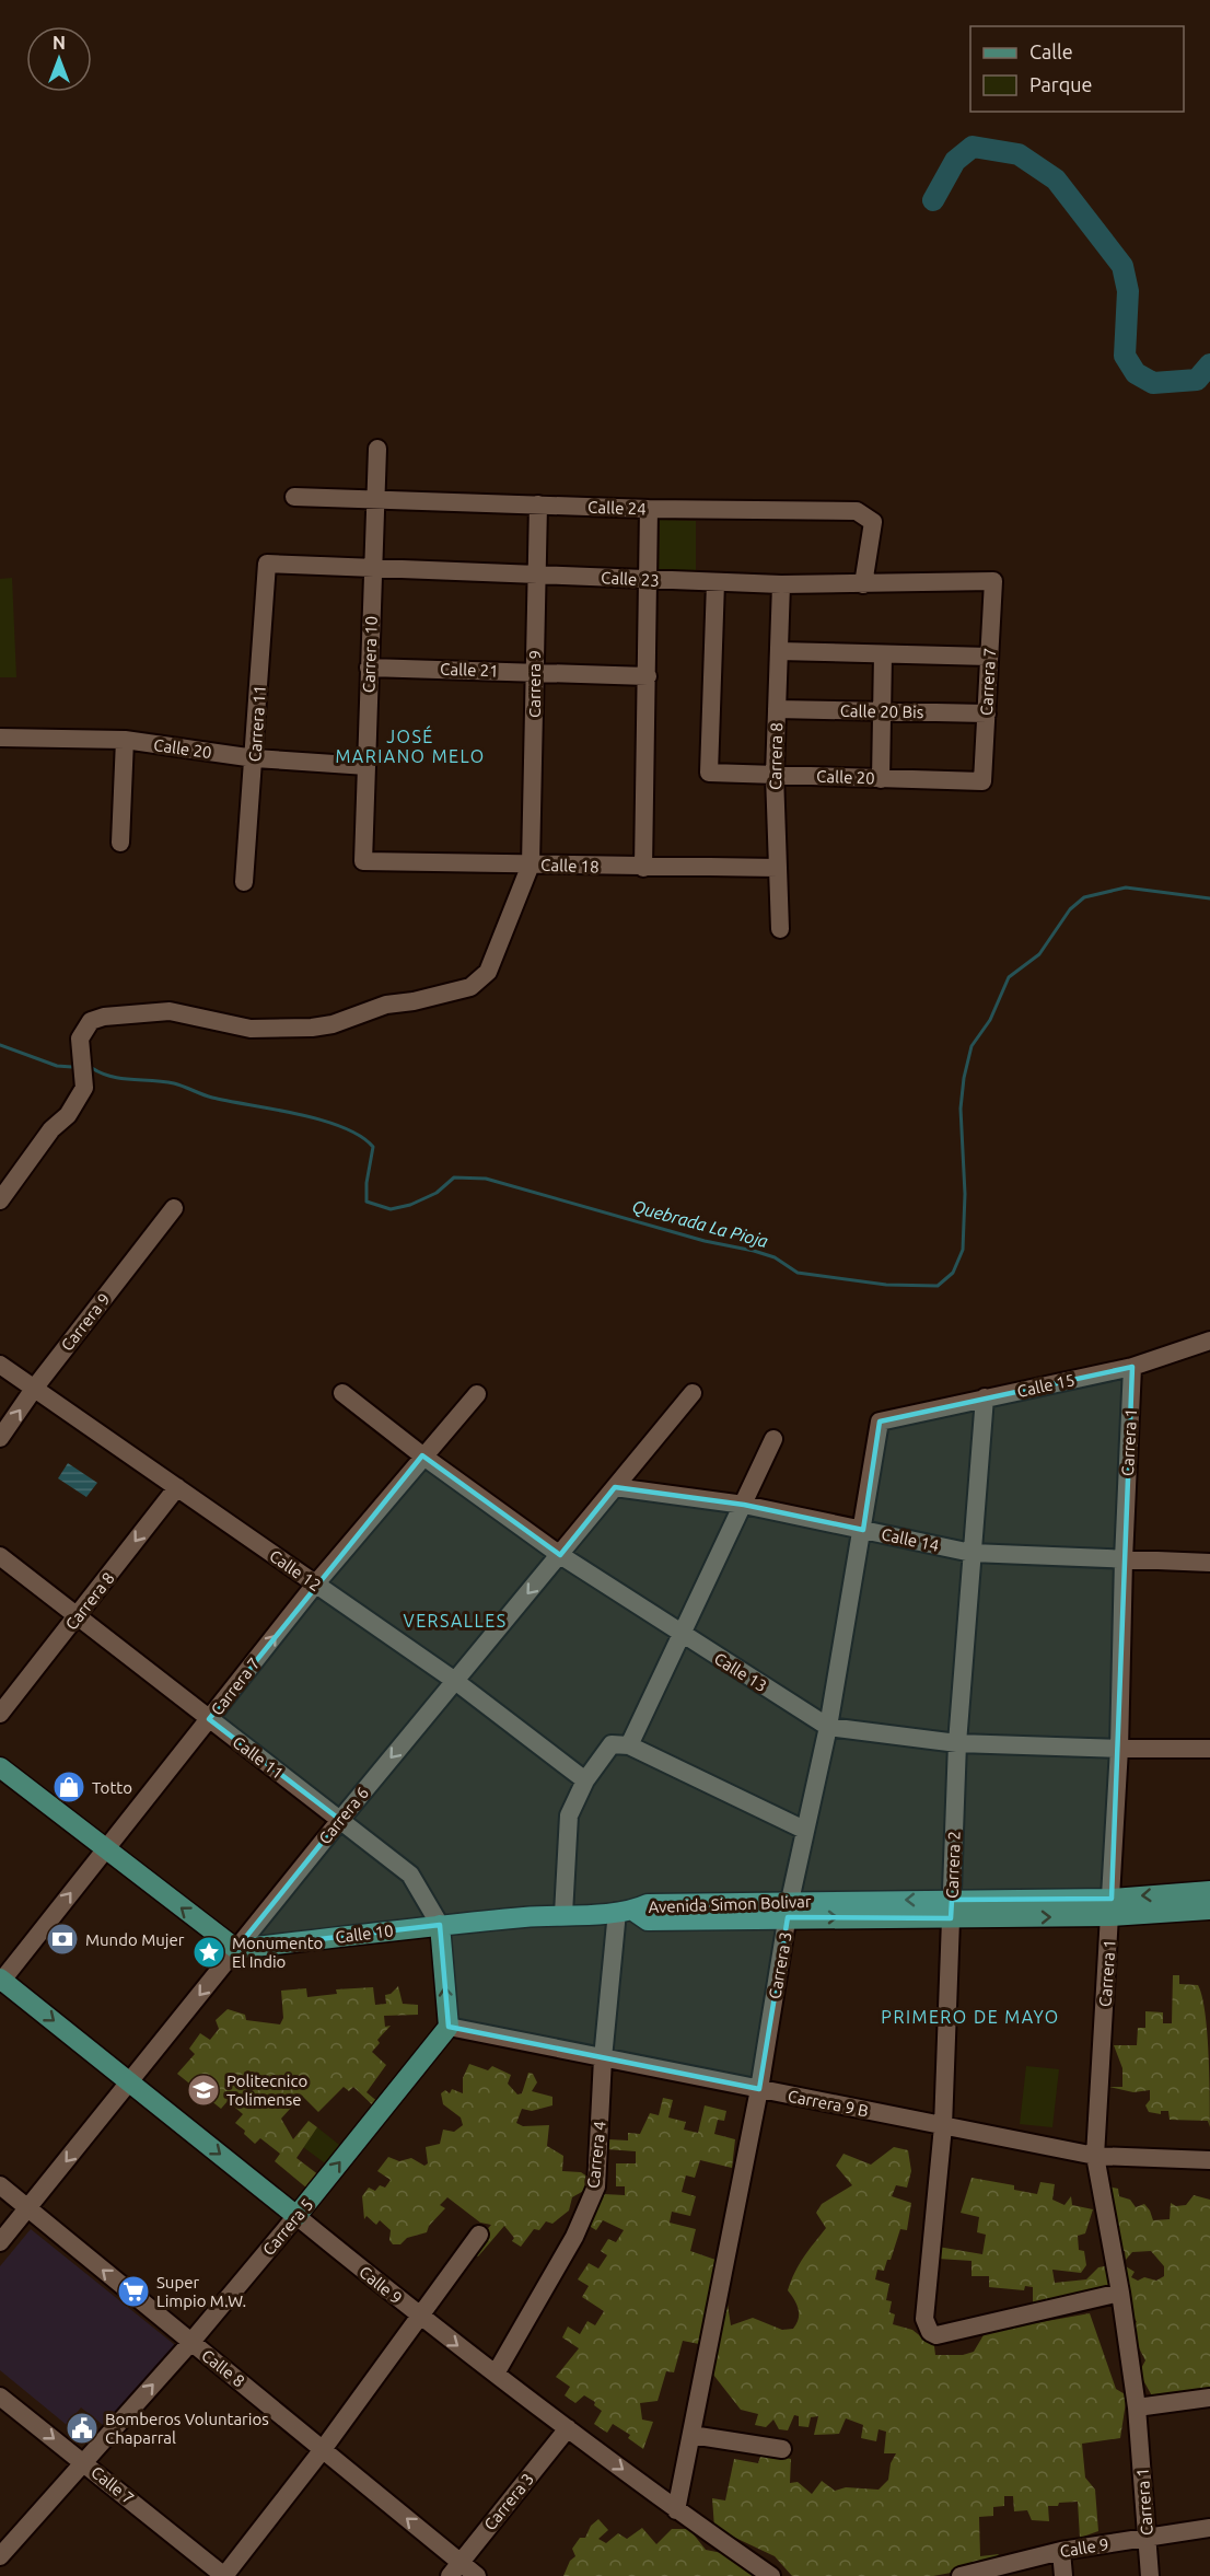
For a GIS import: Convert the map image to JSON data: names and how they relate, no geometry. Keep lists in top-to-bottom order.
{
  "streets": {
    "main road": [
      "Avenida Simon Bolivar",
      "Calle 10",
      "Carrera 5",
      "Calle 9"
    ],
    "street": [
      "Calle 24",
      "Calle 23",
      "Carrera 10",
      "Calle 21",
      "Carrera 7",
      "Carrera 9",
      "Calle 20 Bis",
      "Carrera 11",
      "Calle 20",
      "Carrera 8",
      "Calle 18",
      "Calle 15",
      "Carrera 1",
      "Calle 14",
      "Calle 12",
      "Calle 13",
      "Calle 11",
      "Carrera 6",
      "Carrera 2",
      "Carrera 3",
      "Carrera 9 B",
      "Carrera 4",
      "Calle 8",
      "Calle 7"
    ]
  },
  "crossings": [
    ["Calle 24", "Calle 23"],
    ["Calle 24", "Carrera 10"],
    ["Calle 24", "Carrera 9"],
    ["Calle 23", "Carrera 10"],
    ["Calle 23", "Carrera 7"],
    ["Calle 23", "Carrera 9"],
    ["Calle 23", "Carrera 11"],
    ["Calle 23", "Calle 20"],
    ["Calle 23", "Carrera 8"],
    ["Carrera 10", "Calle 21"],
    ["Carrera 10", "Calle 20"],
    ["Carrera 10", "Calle 18"],
    ["Calle 21", "Carrera 9"],
    ["Carrera 7", "Calle 20 Bis"],
    ["Carrera 7", "Calle 20"],
    ["Carrera 7", "Calle 12"],
    ["Carrera 7", "Calle 13"],
    ["Carrera 7", "Calle 11"],
    ["Carrera 7", "Calle 9"],
    ["Carrera 9", "Calle 18"],
    ["Carrera 9", "Calle 12"],
    ["Calle 20 Bis", "Carrera 8"],
    ["Carrera 11", "Calle 20"],
    ["Calle 20", "Carrera 8"],
    ["Carrera 8", "Calle 18"],
    ["Carrera 8", "Calle 12"],
    ["Carrera 8", "Calle 11"],
    ["Calle 15", "Carrera 1"],
    ["Calle 15", "Carrera 2"],
    ["Calle 15", "Carrera 3"],
    ["Carrera 1", "Calle 14"],
    ["Carrera 1", "Calle 13"],
    ["Carrera 1", "Carrera 2"],
    ["Carrera 1", "Avenida Simon Bolivar"],
    ["Carrera 1", "Carrera 9 B"],
    ["Carrera 1", "Calle 9"],
    ["Calle 14", "Carrera 6"],
    ["Calle 14", "Carrera 2"],
    ["Calle 14", "Carrera 3"],
    ["Calle 12", "Carrera 6"],
    ["Calle 13", "Carrera 6"],
    ["Calle 13", "Carrera 2"],
    ["Calle 13", "Carrera 3"],
    ["Calle 11", "Carrera 6"],
    ["Calle 11", "Calle 10"],
    ["Carrera 6", "Calle 10"],
    ["Carrera 6", "Calle 9"],
    ["Carrera 6", "Calle 8"],
    ["Carrera 2", "Avenida Simon Bolivar"],
    ["Carrera 2", "Carrera 9 B"],
    ["Avenida Simon Bolivar", "Calle 10"],
    ["Avenida Simon Bolivar", "Carrera 3"],
    ["Avenida Simon Bolivar", "Carrera 4"],
    ["Calle 10", "Carrera 4"],
    ["Carrera 3", "Carrera 9 B"],
    ["Carrera 3", "Calle 9"],
    ["Carrera 3", "Calle 8"],
    ["Carrera 9 B", "Carrera 4"],
    ["Carrera 9 B", "Carrera 5"],
    ["Carrera 4", "Calle 9"],
    ["Carrera 5", "Calle 9"],
    ["Carrera 5", "Calle 8"],
    ["Carrera 5", "Calle 7"]
  ],
  "one_way": [
    "Carrera 7",
    "Carrera 6",
    "Carrera 5",
    "Calle 9",
    "Calle 8",
    "Calle 7"
  ],
  "districts": ["JOSÉ MARIANO MELO", "VERSALLES", "PRIMERO DE MAYO"],
  "water": ["Quebrada La Pioja"],
  "places": {
    "shop": ["Totto"],
    "bank": ["Mundo Mujer"],
    "place": ["Monumento El Indio"],
    "school or university": ["Politecnico Tolimense"],
    "supermarket": ["Super Limpio M.W."],
    "public building": ["Bomberos Voluntarios Chaparral"]
  },
  "legend": ["Calle", "Parque"],
  "north": "top"
}
